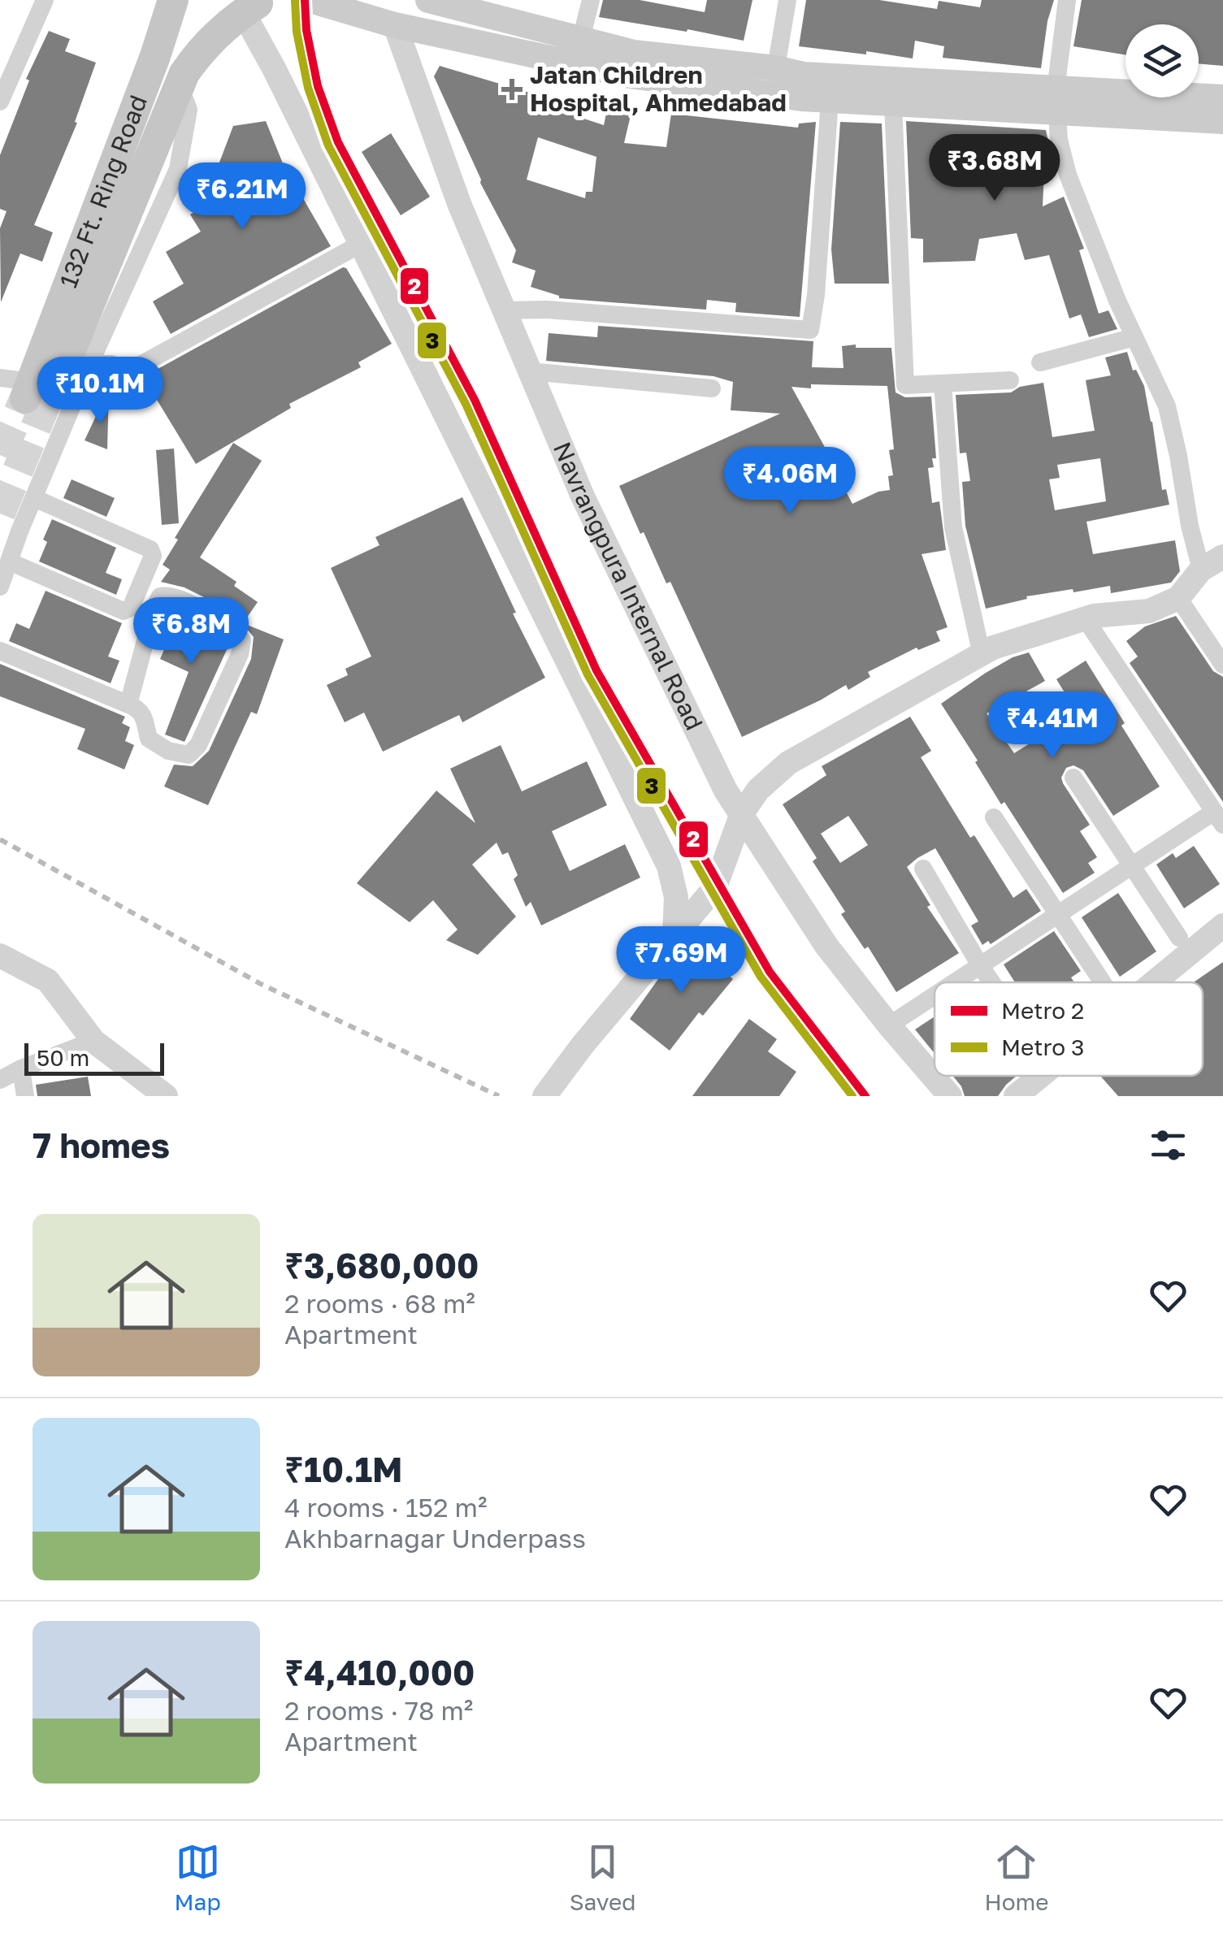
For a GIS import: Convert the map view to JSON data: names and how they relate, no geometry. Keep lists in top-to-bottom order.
{
  "streets": {
    "main road": ["132 Ft. Ring Road"],
    "street": ["Navrangpura Internal Road"]
  },
  "places": {
    "health": ["Jatan Children Hospital, Ahmedabad"]
  },
  "lines": ["metro line 2", "metro line 3"],
  "legend": ["Metro 2", "Metro 3"],
  "scale_bar": "50 m",
  "page": {
    "price": [
      "₹3.68M",
      "₹6.21M",
      "₹10.1M",
      "₹4.06M",
      "₹6.8M",
      "₹4.41M",
      "₹7.69M"
    ],
    "scale": "50 m",
    "heading": "7 homes",
    "list": [
      {
        "name": "₹3,680,000",
        "note": "2 rooms · 68 m² · Apartment"
      },
      {
        "name": "₹10.1M",
        "note": "4 rooms · 152 m² · Akhbarnagar Underpass"
      },
      {
        "name": "₹4,410,000",
        "note": "2 rooms · 78 m² · Apartment"
      }
    ],
    "tabs": ["Map", "Saved", "Home"]
  }
}
